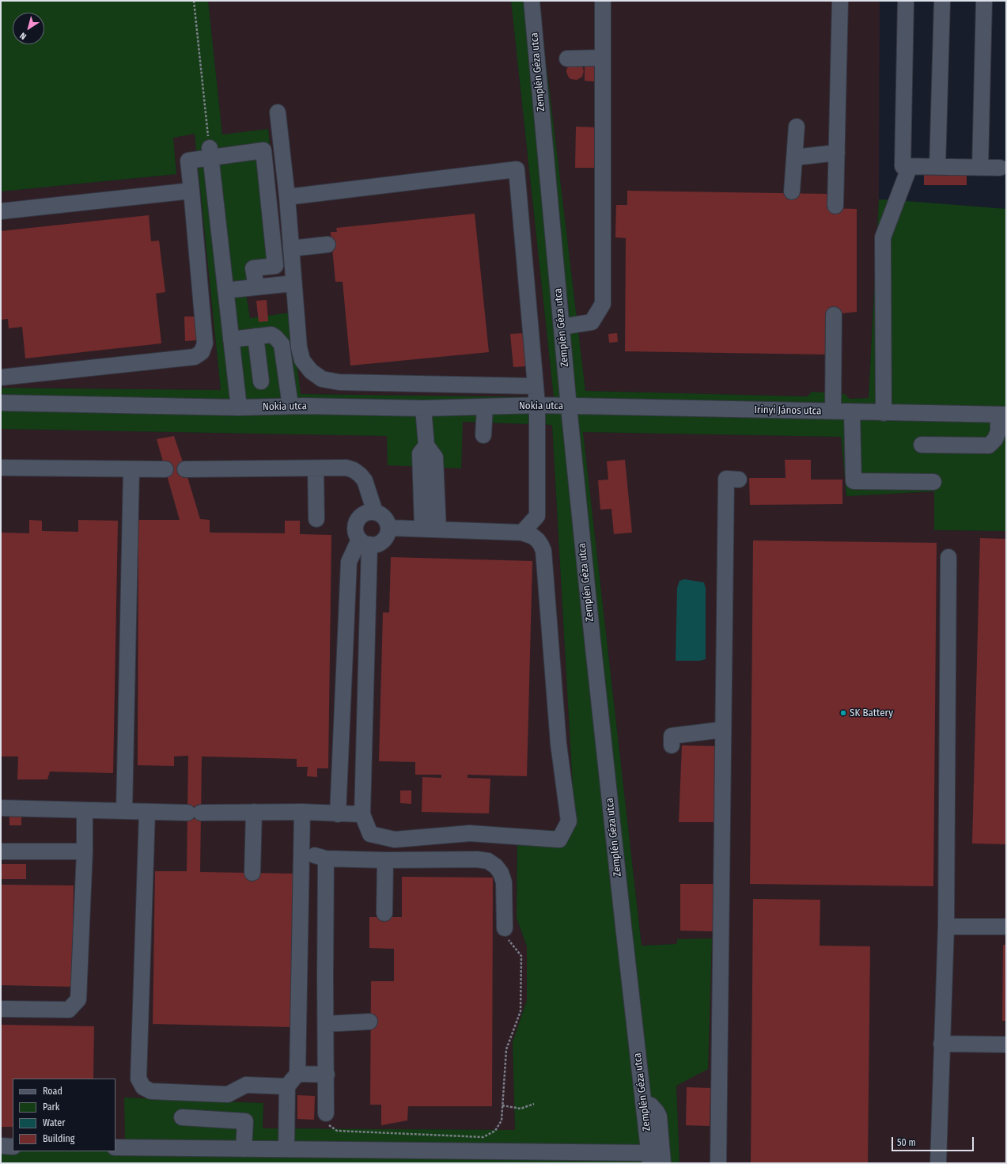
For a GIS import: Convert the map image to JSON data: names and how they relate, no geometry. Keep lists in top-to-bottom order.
{
  "streets": {
    "street": ["Zemplén Géza utca", "Nokia utca", "Irinyi János utca"]
  },
  "crossings": [
    ["Zemplén Géza utca", "Nokia utca"],
    ["Zemplén Géza utca", "Irinyi János utca"],
    ["Nokia utca", "Irinyi János utca"]
  ],
  "places": ["SK Battery"],
  "legend": [
    "Road",
    "Park",
    "Water",
    "Building"
  ],
  "scale_bar": "50 m",
  "north": "bottom left"
}
